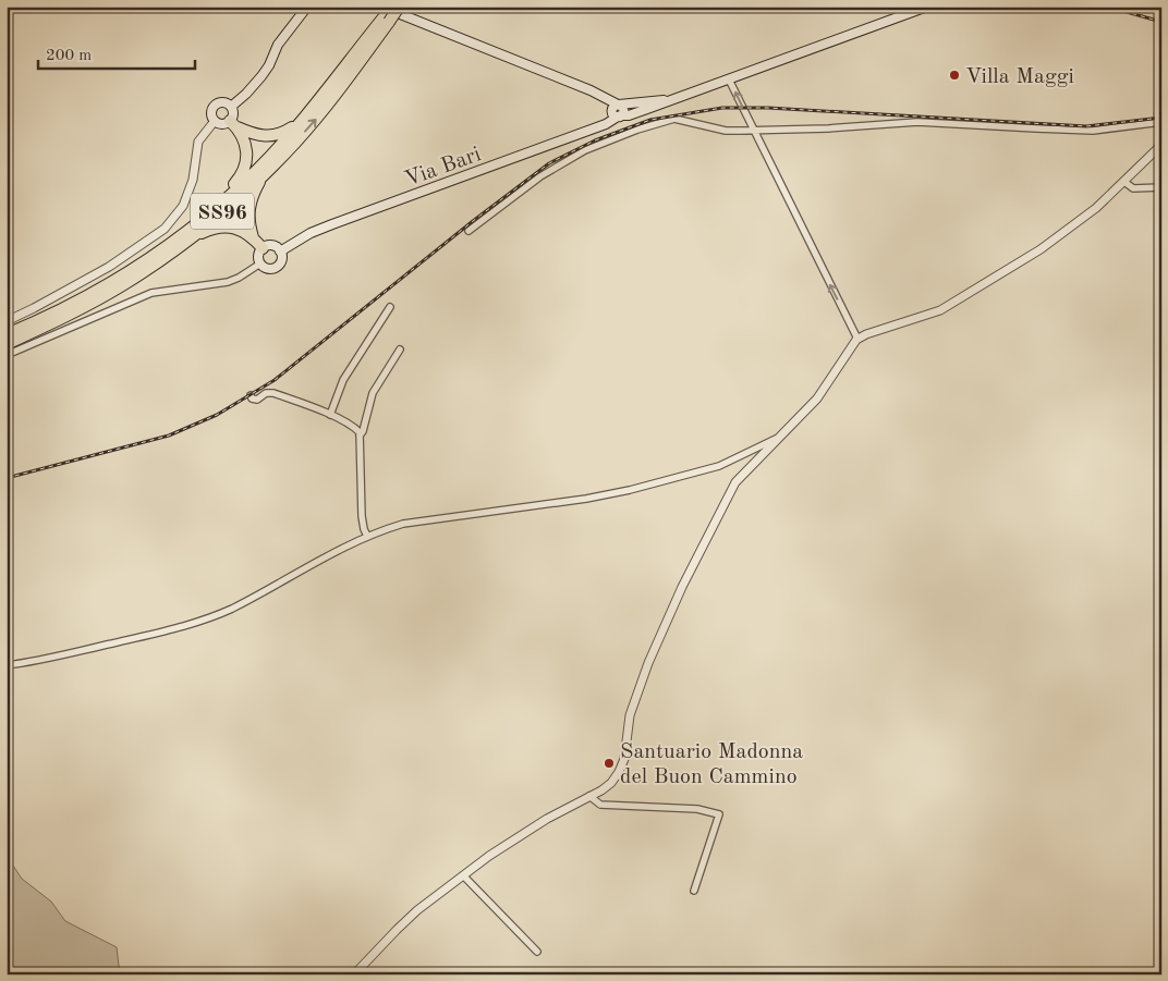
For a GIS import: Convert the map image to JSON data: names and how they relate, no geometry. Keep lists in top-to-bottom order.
{
  "streets": {
    "highway": ["SS96"],
    "main road": ["Via Bari"]
  },
  "places": ["Villa Maggi", "Santuario Madonna del Buon Cammino"],
  "scale_bar": "200 m"
}
